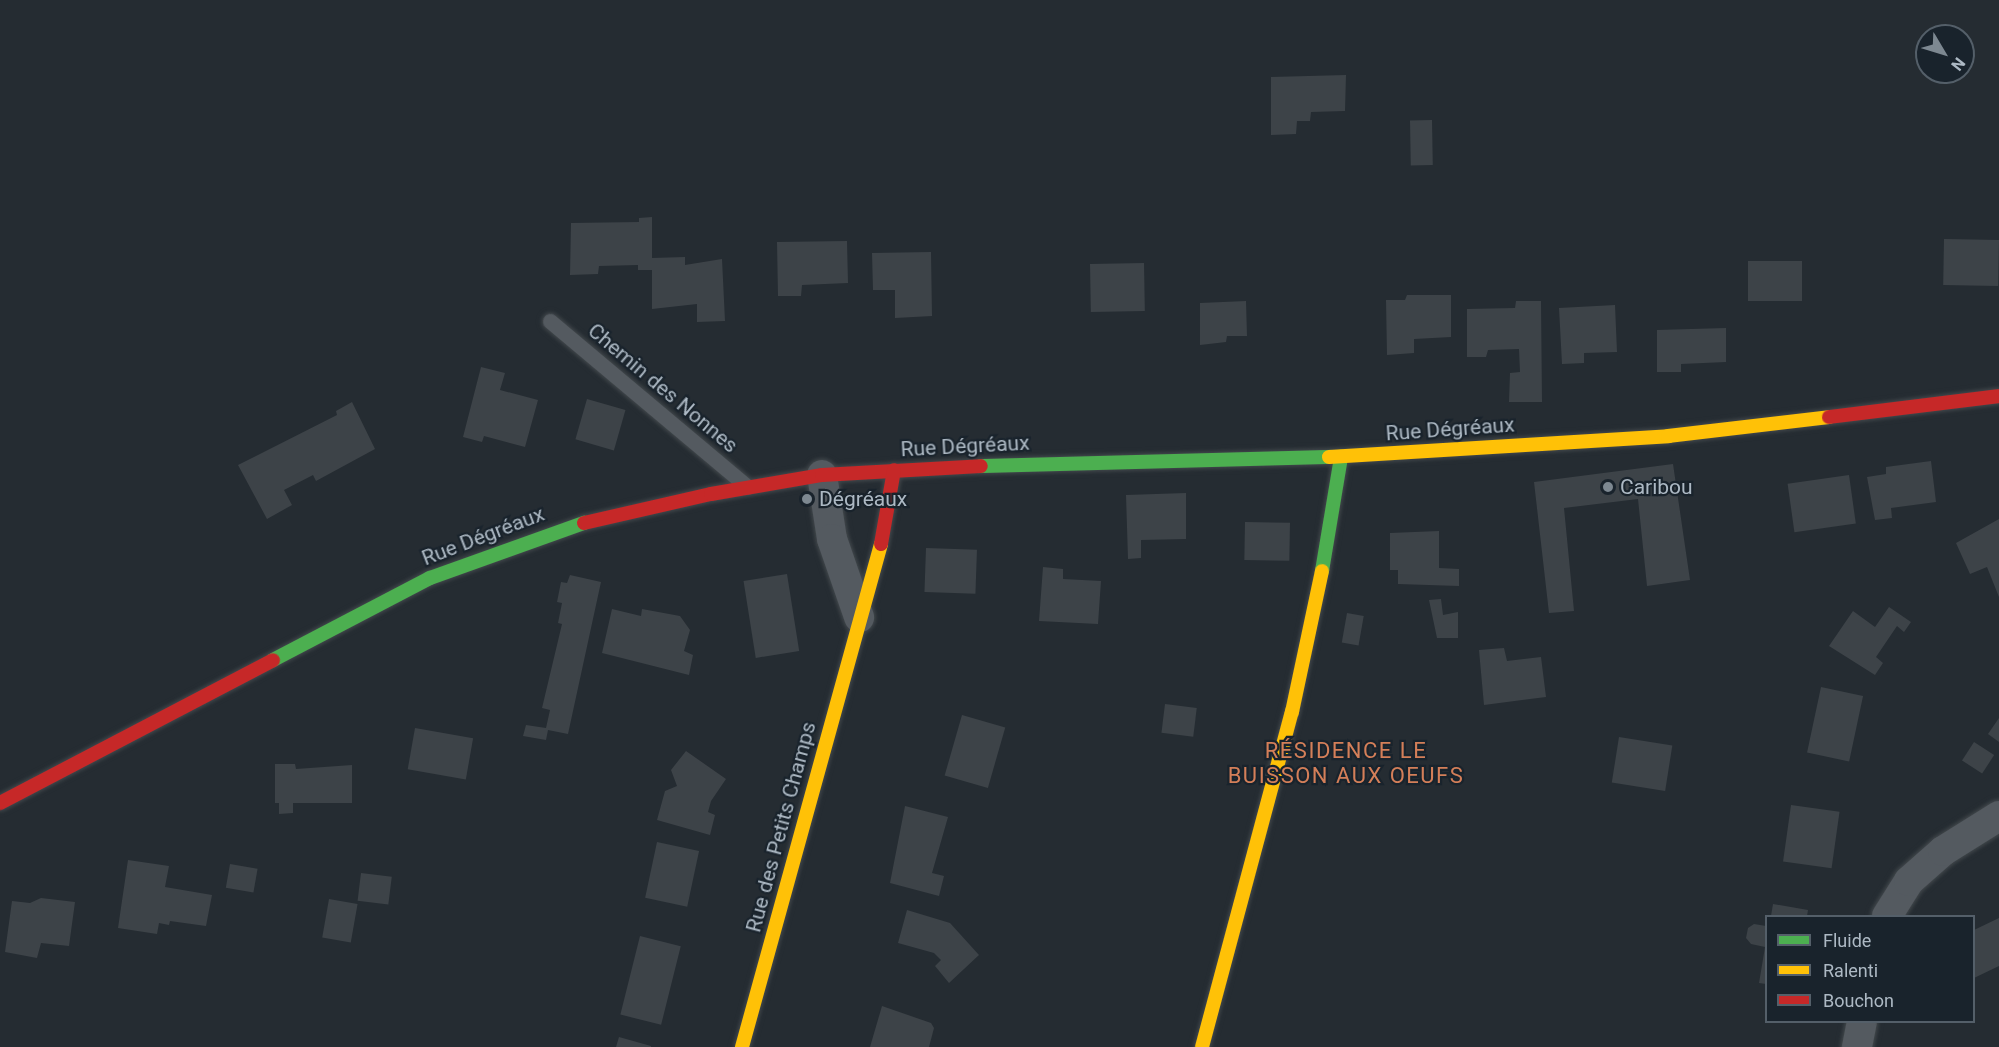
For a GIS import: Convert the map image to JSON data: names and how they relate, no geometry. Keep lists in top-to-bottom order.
{
  "streets": {
    "main road": ["Rue Dégréaux", "Rue des Petits Champs"],
    "lane": ["Chemin des Nonnes"]
  },
  "crossings": [
    ["Chemin des Nonnes", "Rue Dégréaux"],
    ["Rue Dégréaux", "Rue des Petits Champs"]
  ],
  "districts": ["RÉSIDENCE LE BUISSON AUX OEUFS"],
  "places": ["Caribou", "Dégréaux"],
  "legend": ["Fluide", "Ralenti", "Bouchon"],
  "north": "bottom right"
}
